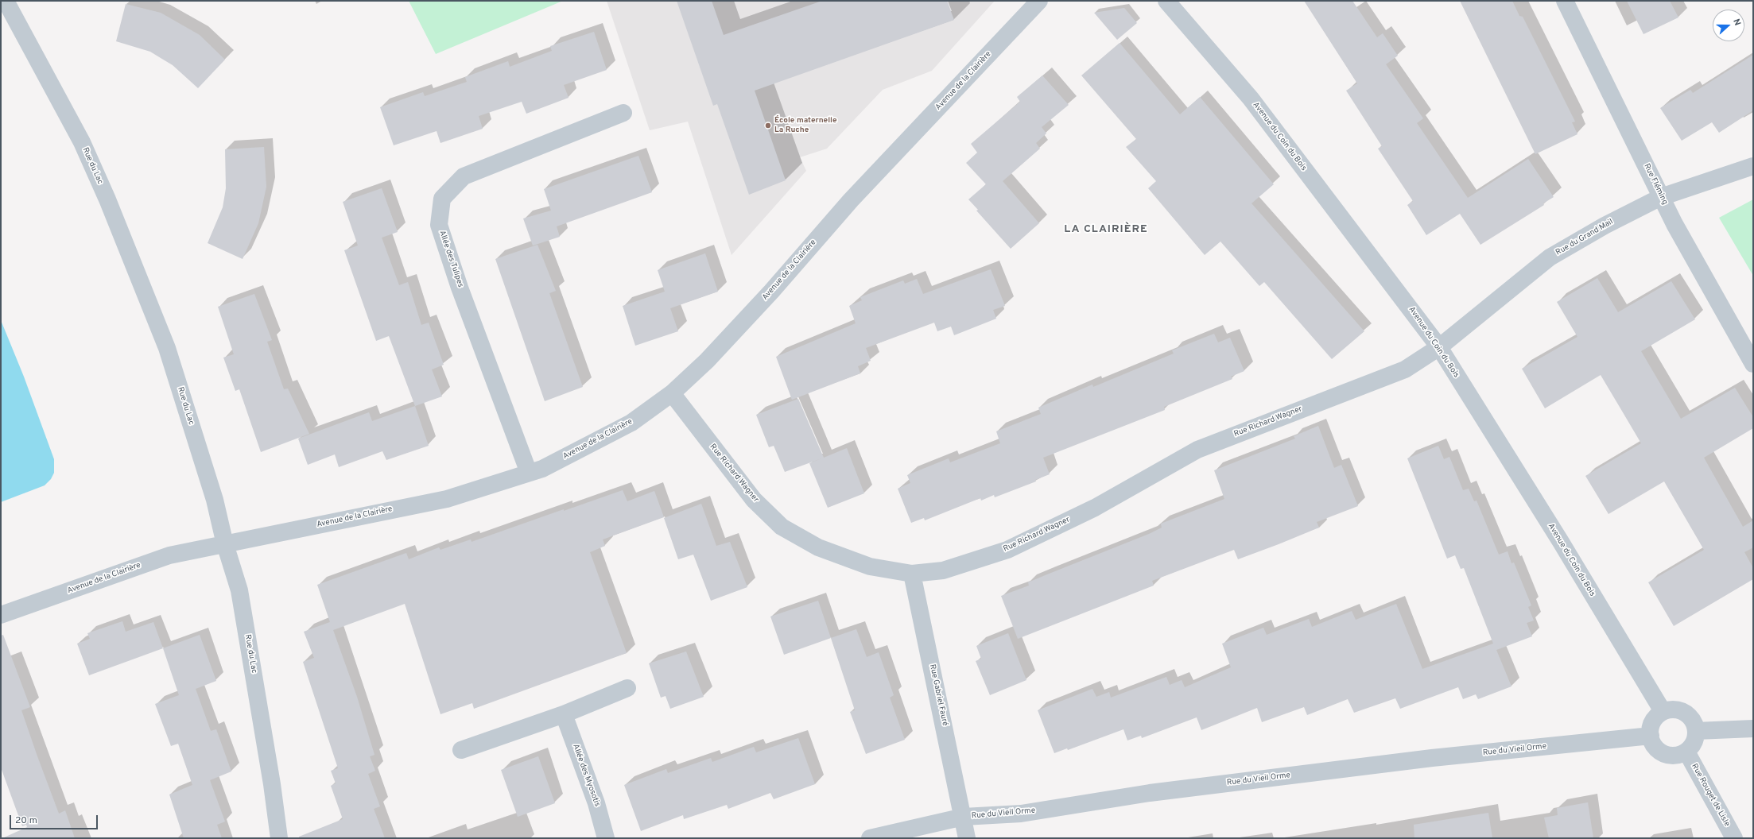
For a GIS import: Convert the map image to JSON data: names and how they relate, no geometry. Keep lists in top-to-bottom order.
{
  "streets": {
    "street": [
      "Avenue de la Clairière",
      "Avenue du Coin du Bois",
      "Rue du Lac",
      "Rue Fléming",
      "Rue du Grand Mail",
      "Allée des Tulipes",
      "Rue Richard Wagner",
      "Rue Gabriel Fauré",
      "Rue du Vieil Orme",
      "Allée des Myosotis",
      "Rue Rouget de Lisle"
    ]
  },
  "crossings": [
    ["Avenue de la Clairière", "Rue du Lac"],
    ["Avenue de la Clairière", "Allée des Tulipes"],
    ["Avenue de la Clairière", "Rue Richard Wagner"],
    ["Avenue du Coin du Bois", "Rue du Grand Mail"],
    ["Avenue du Coin du Bois", "Rue Richard Wagner"],
    ["Avenue du Coin du Bois", "Rue du Vieil Orme"],
    ["Avenue du Coin du Bois", "Rue Rouget de Lisle"],
    ["Rue Fléming", "Rue du Grand Mail"],
    ["Rue du Grand Mail", "Rue Richard Wagner"],
    ["Rue Richard Wagner", "Rue Gabriel Fauré"],
    ["Rue Gabriel Fauré", "Rue du Vieil Orme"],
    ["Rue du Vieil Orme", "Rue Rouget de Lisle"]
  ],
  "districts": ["LA CLAIRIÈRE"],
  "places": ["École maternelle La Ruche"],
  "scale_bar": "20 m",
  "north": "right"
}
